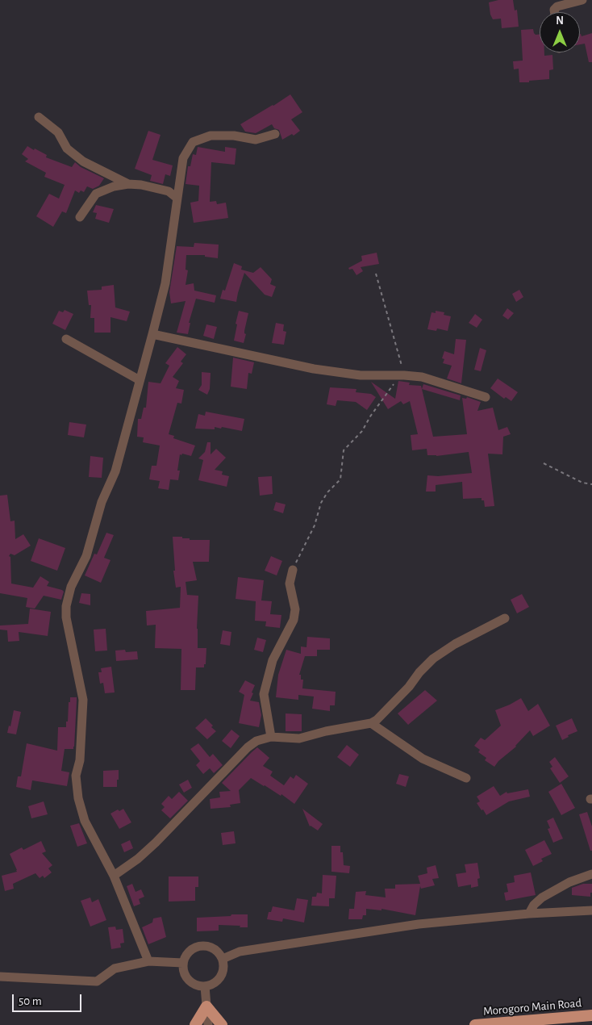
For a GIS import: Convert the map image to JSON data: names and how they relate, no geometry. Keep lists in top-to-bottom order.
{
  "streets": {
    "highway": ["Morogoro Main Road"]
  },
  "scale_bar": "50 m",
  "north": "top"
}
